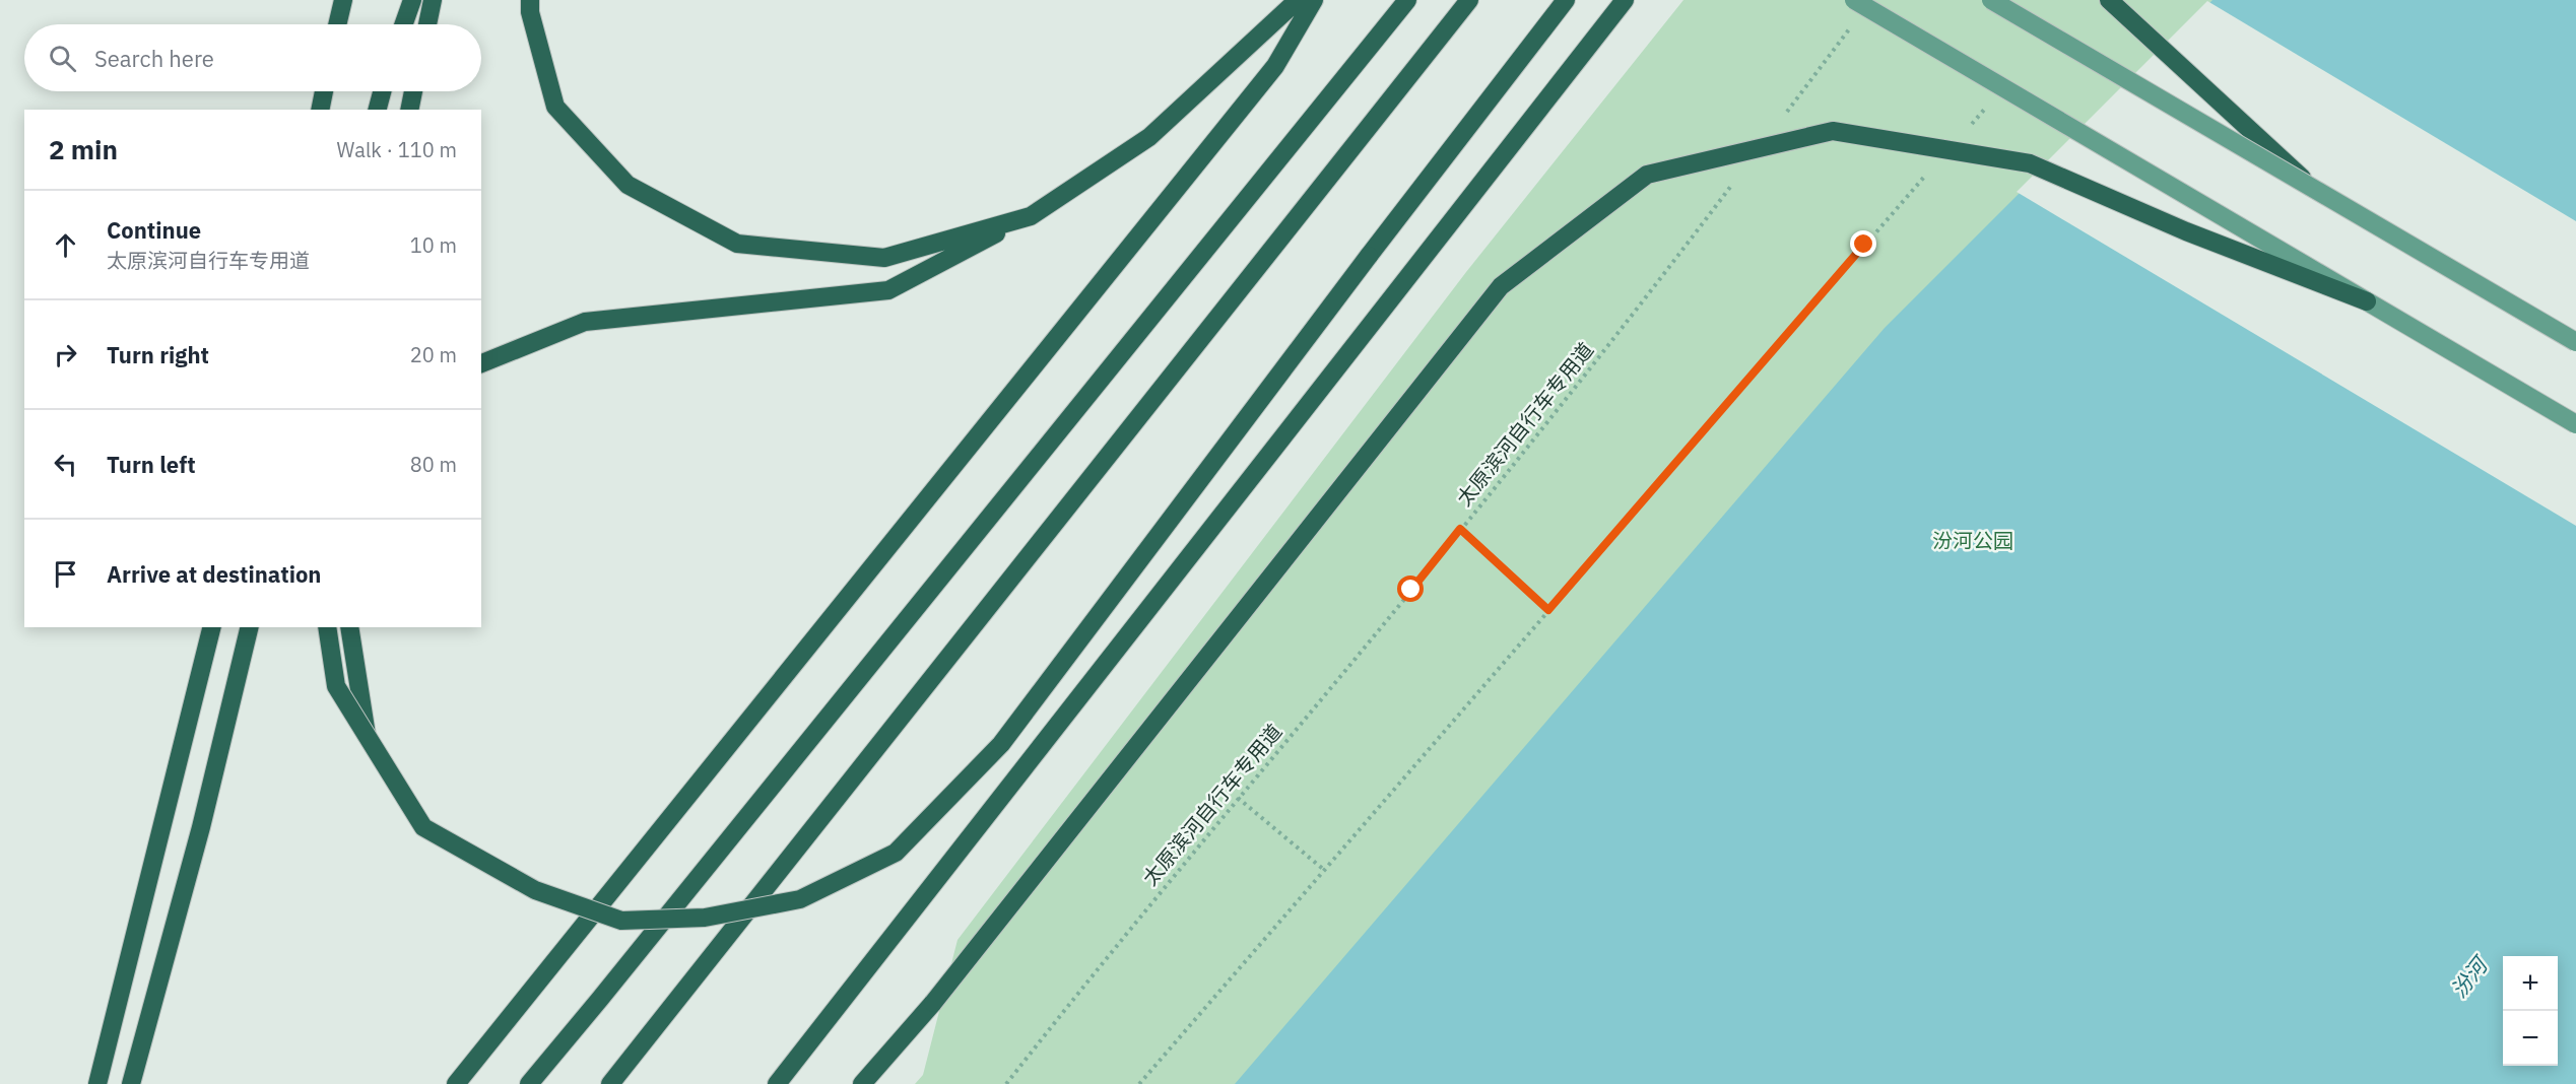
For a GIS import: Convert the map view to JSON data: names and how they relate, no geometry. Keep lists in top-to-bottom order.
{
  "streets": {
    "path": ["太原滨河自行车专用道"]
  },
  "water": ["汾河"],
  "parks": ["汾河公园"],
  "page": {
    "search": "Search here",
    "heading": ["2 min", "Walk · 110 m"],
    "list": [
      ["Continue", "太原滨河自行车专用道", "10 m"],
      ["Turn right", "20 m"],
      ["Turn left", "80 m"],
      "Arrive at destination"
    ],
    "map_buttons": ["+", "−"]
  }
}
